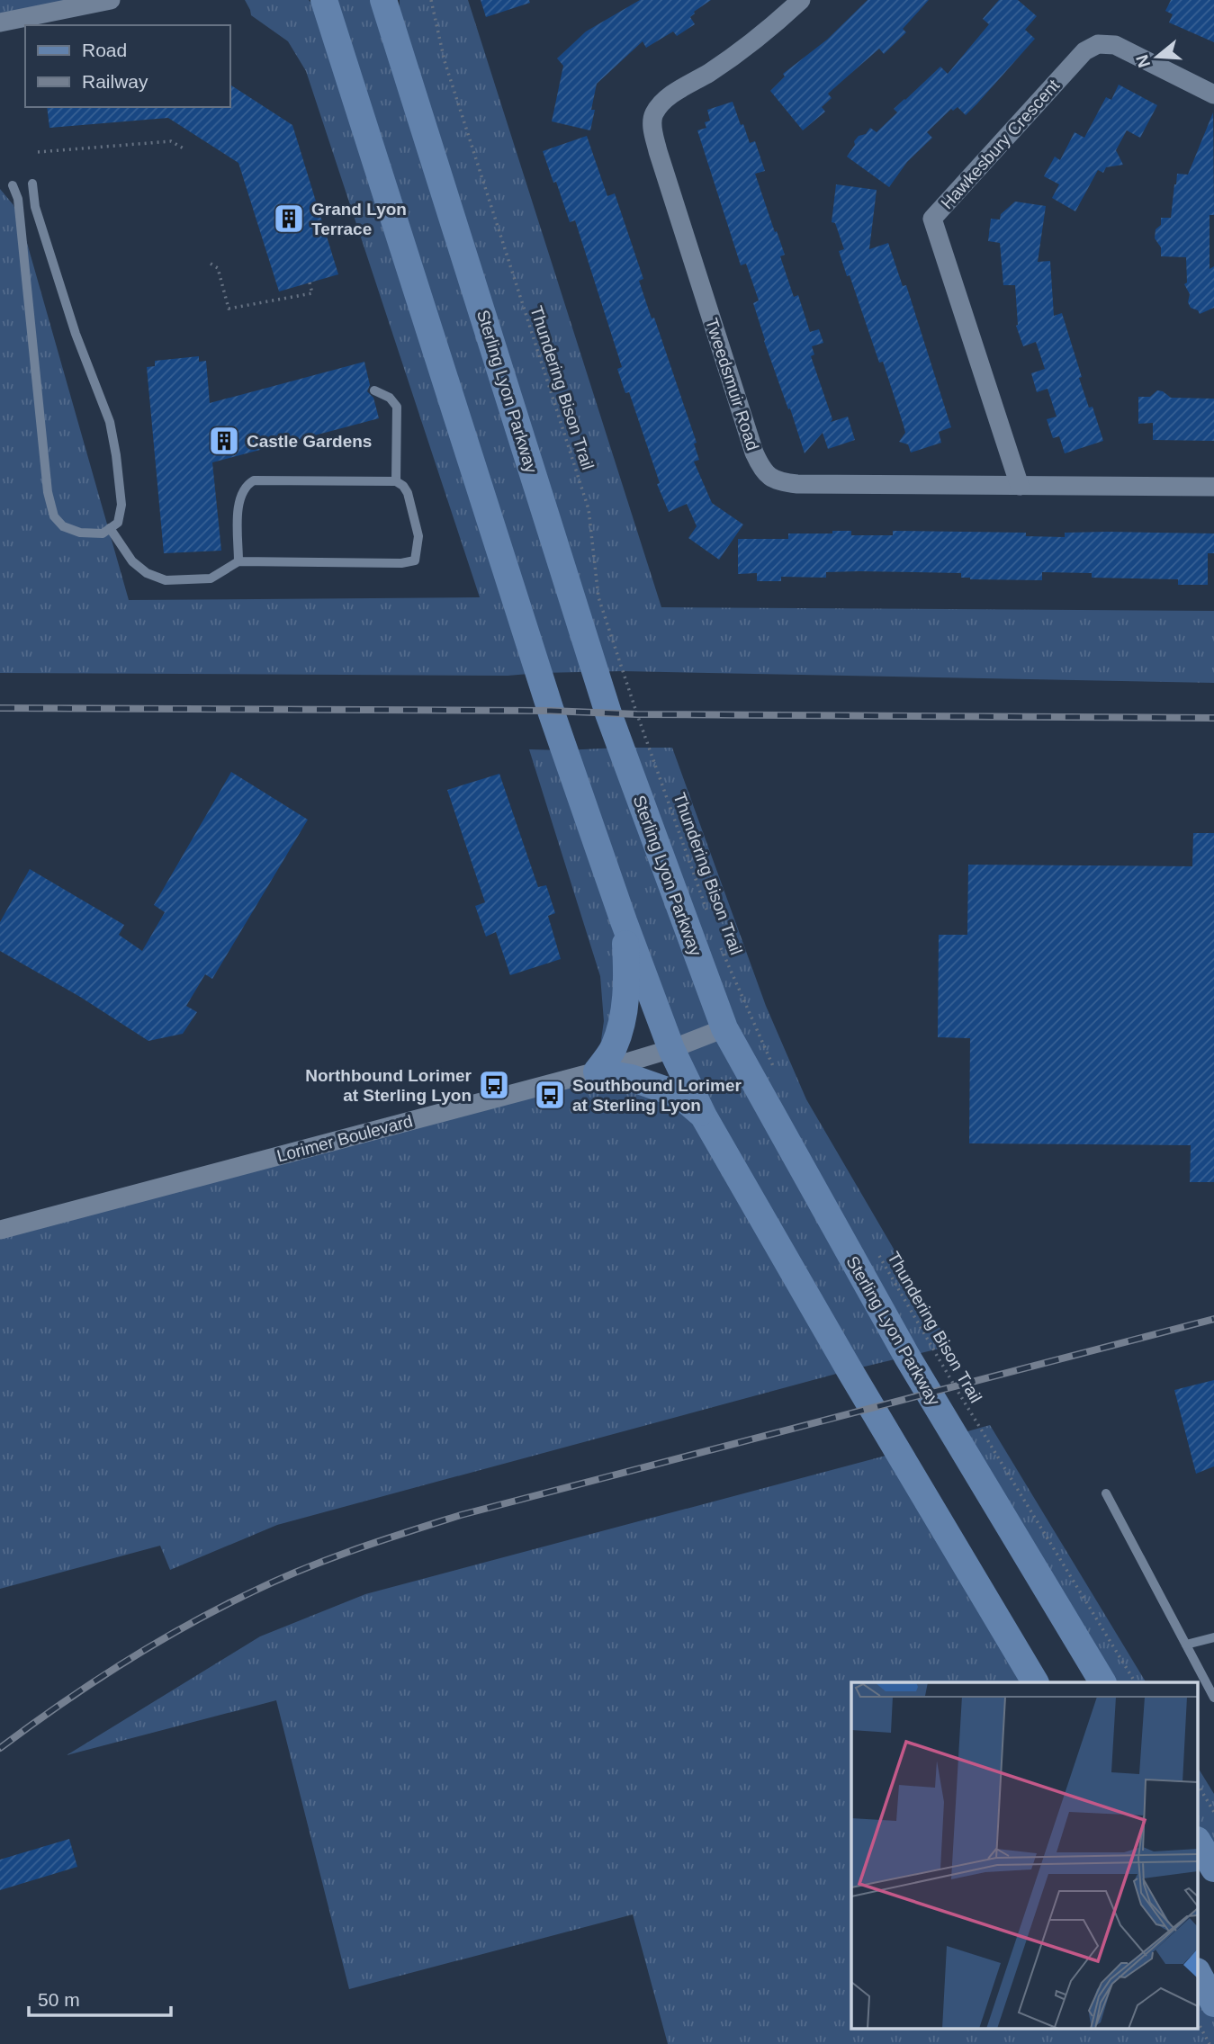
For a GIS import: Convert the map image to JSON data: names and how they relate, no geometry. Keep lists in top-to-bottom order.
{
  "streets": {
    "main road": ["Sterling Lyon Parkway"],
    "street": ["Hawkesbury Crescent", "Tweedsmuir Road", "Lorimer Boulevard"],
    "path": ["Thundering Bison Trail"]
  },
  "crossings": [
    ["Hawkesbury Crescent", "Tweedsmuir Road"],
    ["Sterling Lyon Parkway", "Lorimer Boulevard"]
  ],
  "places": {
    "building": ["Grand Lyon Terrace", "Castle Gardens"],
    "bus stop": ["Northbound Lorimer at Sterling Lyon", "Southbound Lorimer at Sterling Lyon"]
  },
  "legend": ["Road", "Railway"],
  "scale_bar": "50 m",
  "north": "left"
}
